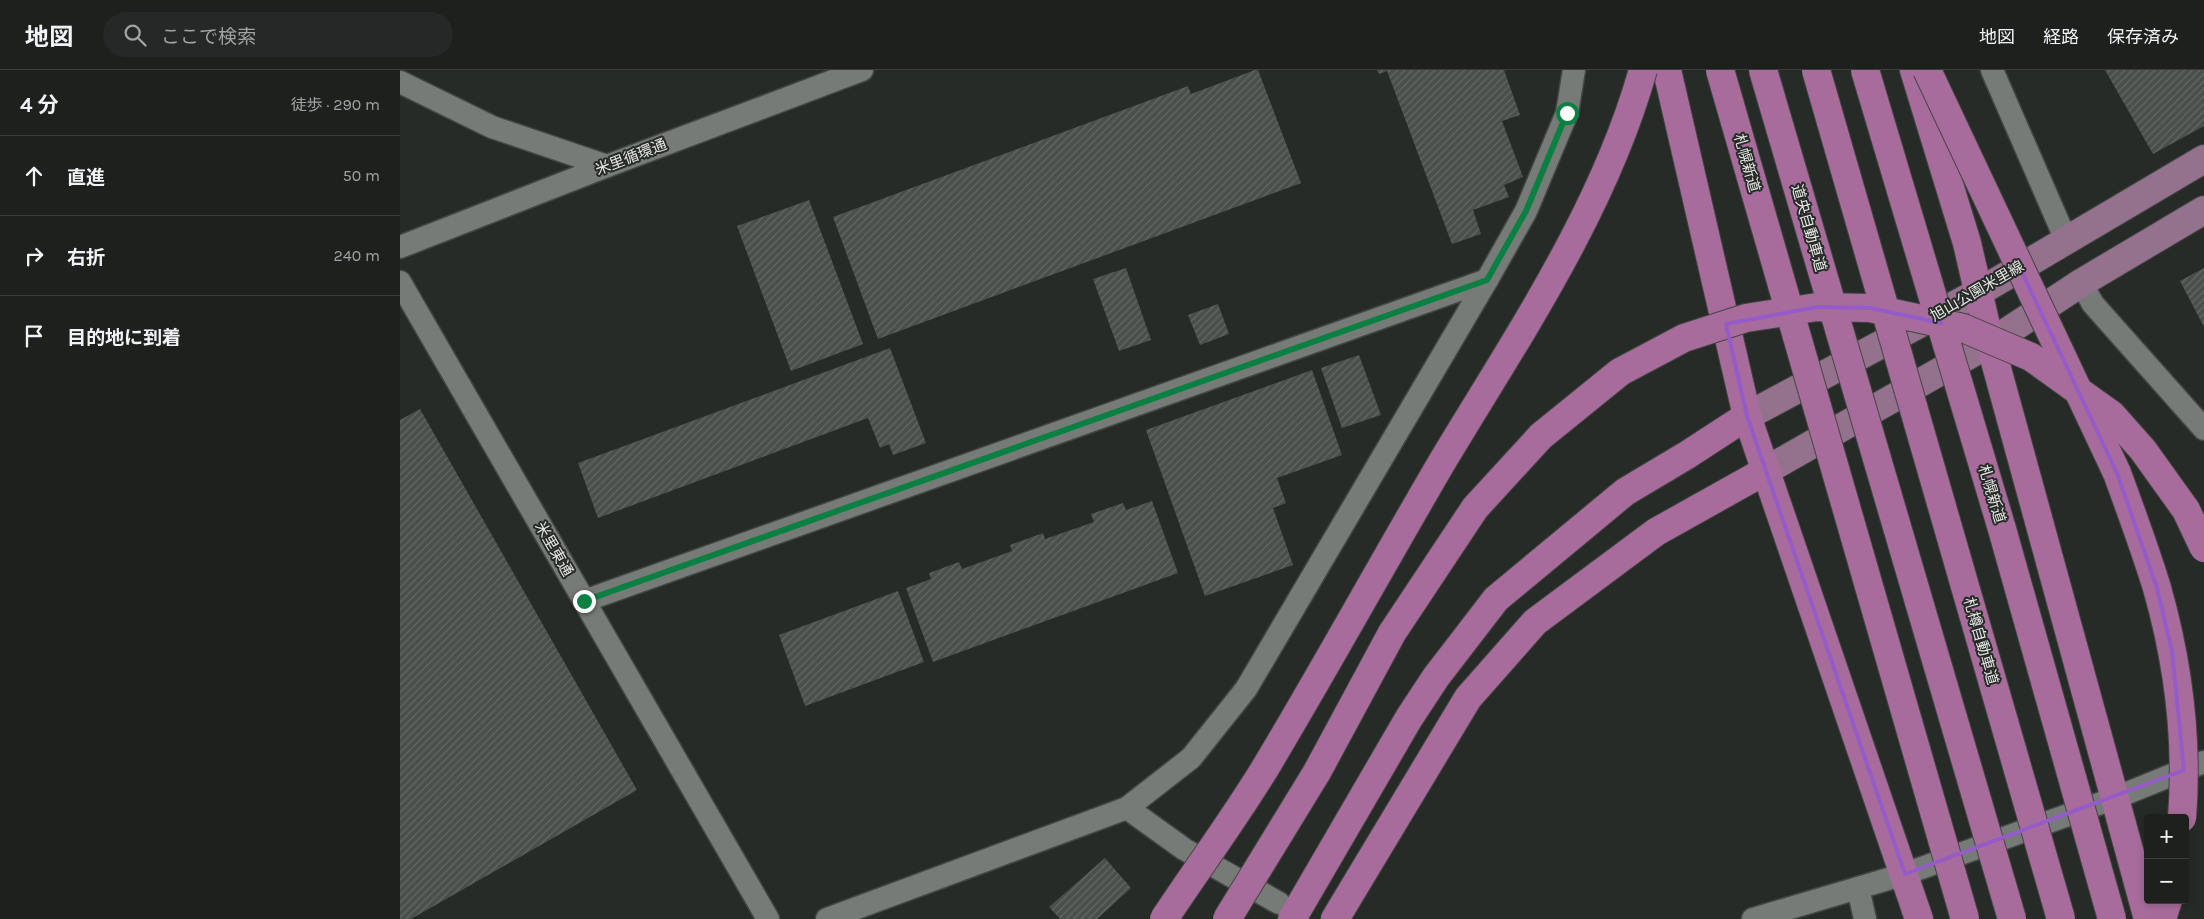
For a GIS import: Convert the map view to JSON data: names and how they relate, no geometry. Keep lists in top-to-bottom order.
{
  "streets": {
    "highway": ["札幌新道", "道央自動車道", "札樽自動車道"],
    "main road": ["旭山公園米里線"],
    "street": ["米里循環通", "米里東通"]
  },
  "page": {
    "header": "地図",
    "search": "ここで検索",
    "nav": ["地図", "経路", "保存済み"],
    "heading": ["4 分", "徒歩 · 290 m"],
    "list": [
      ["直進", "50 m"],
      ["右折", "240 m"],
      "目的地に到着"
    ],
    "map_buttons": ["+", "−"]
  }
}
